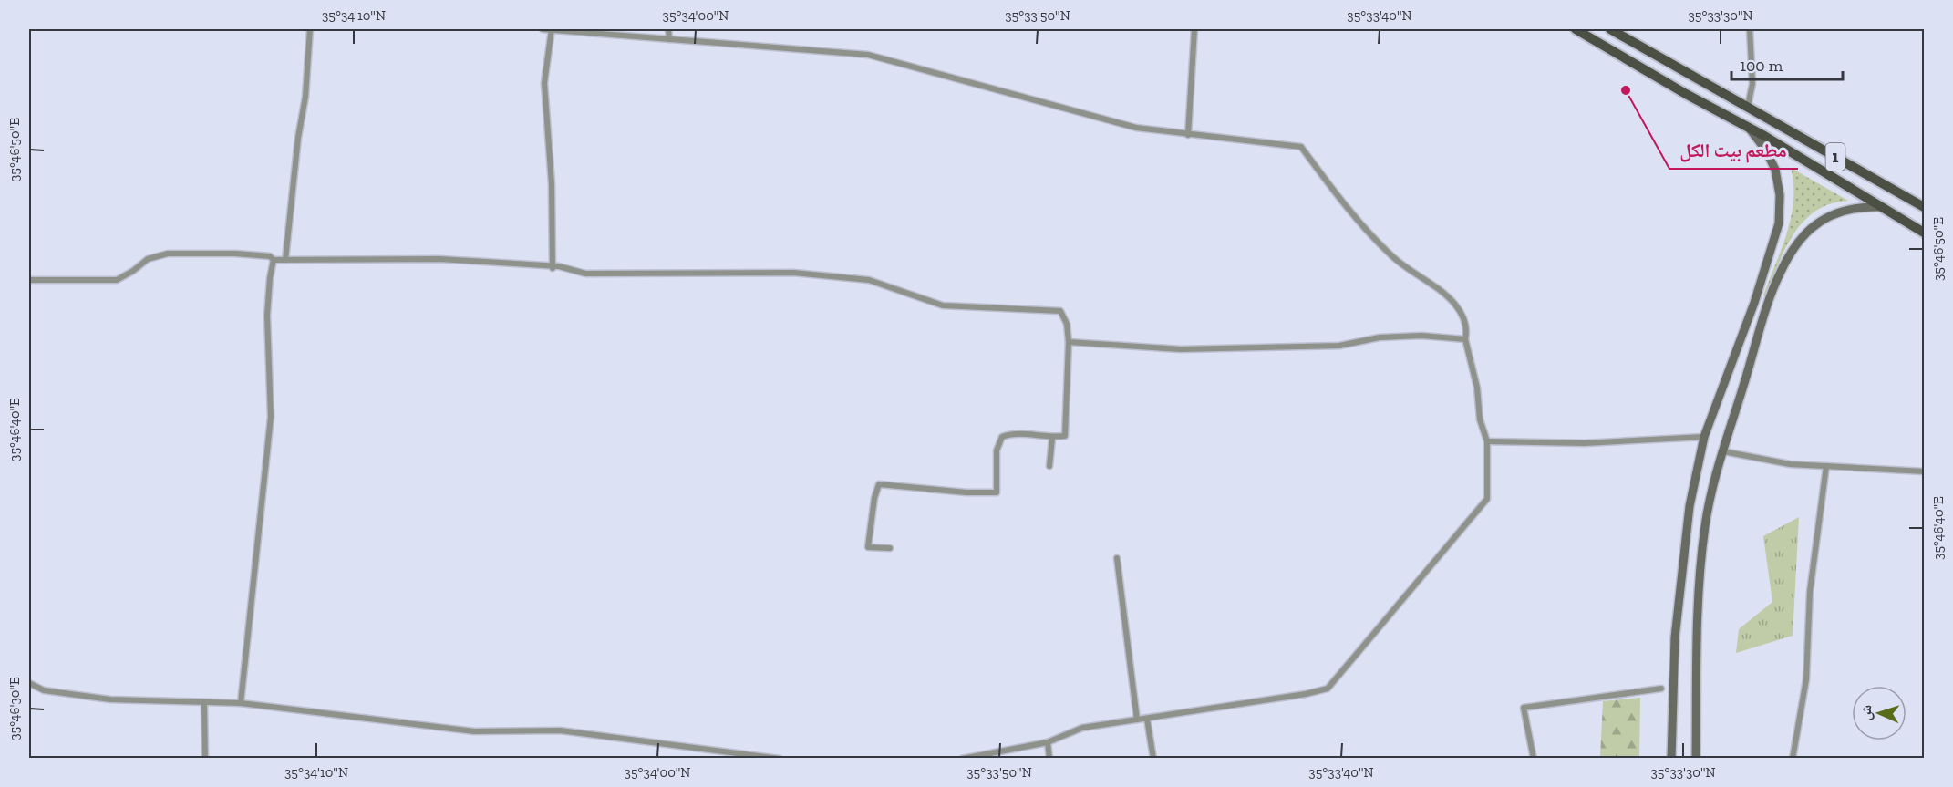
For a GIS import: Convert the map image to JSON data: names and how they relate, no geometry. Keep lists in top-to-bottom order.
{
  "streets": {
    "main road": ["1"]
  },
  "places": ["مطعم بيت الكل"],
  "scale_bar": "100 m",
  "north": "left",
  "coordinates": [
    "35°34'10\"N",
    "35°34'00\"N",
    "35°33'50\"N",
    "35°33'40\"N",
    "35°33'30\"N",
    "35°46'50\"E",
    "35°46'40\"E",
    "35°46'30\"E"
  ]
}
